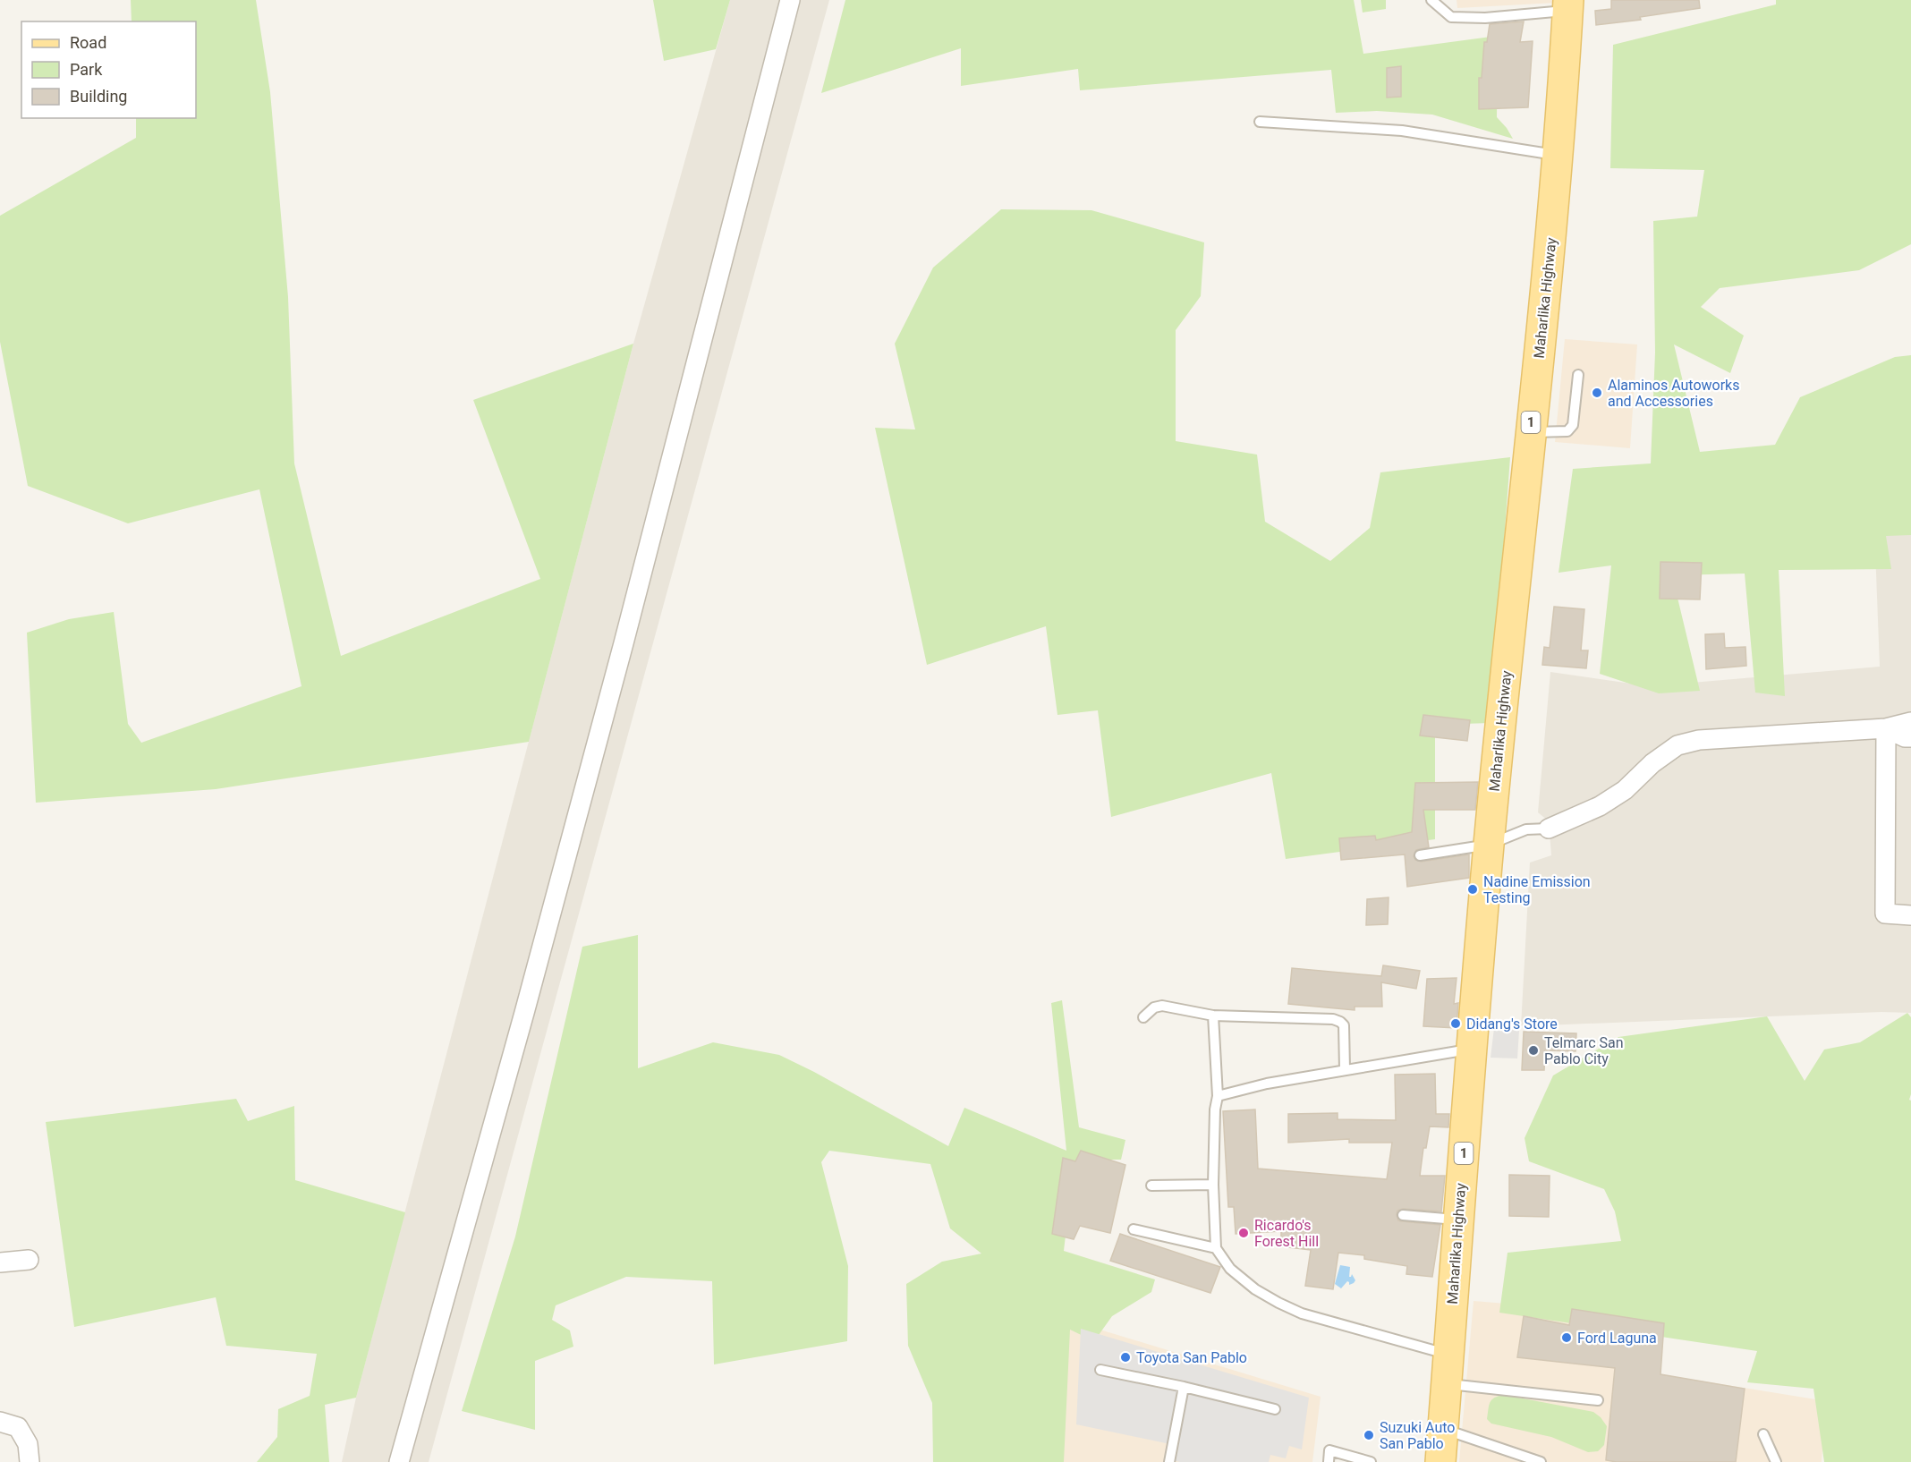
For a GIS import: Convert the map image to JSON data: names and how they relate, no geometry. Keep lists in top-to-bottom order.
{
  "streets": {
    "main road": ["Maharlika Highway", "1"]
  },
  "places": [
    "Alaminos Autoworks and Accessories",
    "Nadine Emission Testing",
    "Didang's Store",
    "Telmarc San Pablo City",
    "Ricardo's Forest Hill",
    "Ford Laguna",
    "Toyota San Pablo",
    "Suzuki Auto San Pablo"
  ],
  "legend": ["Road", "Park", "Building"]
}
